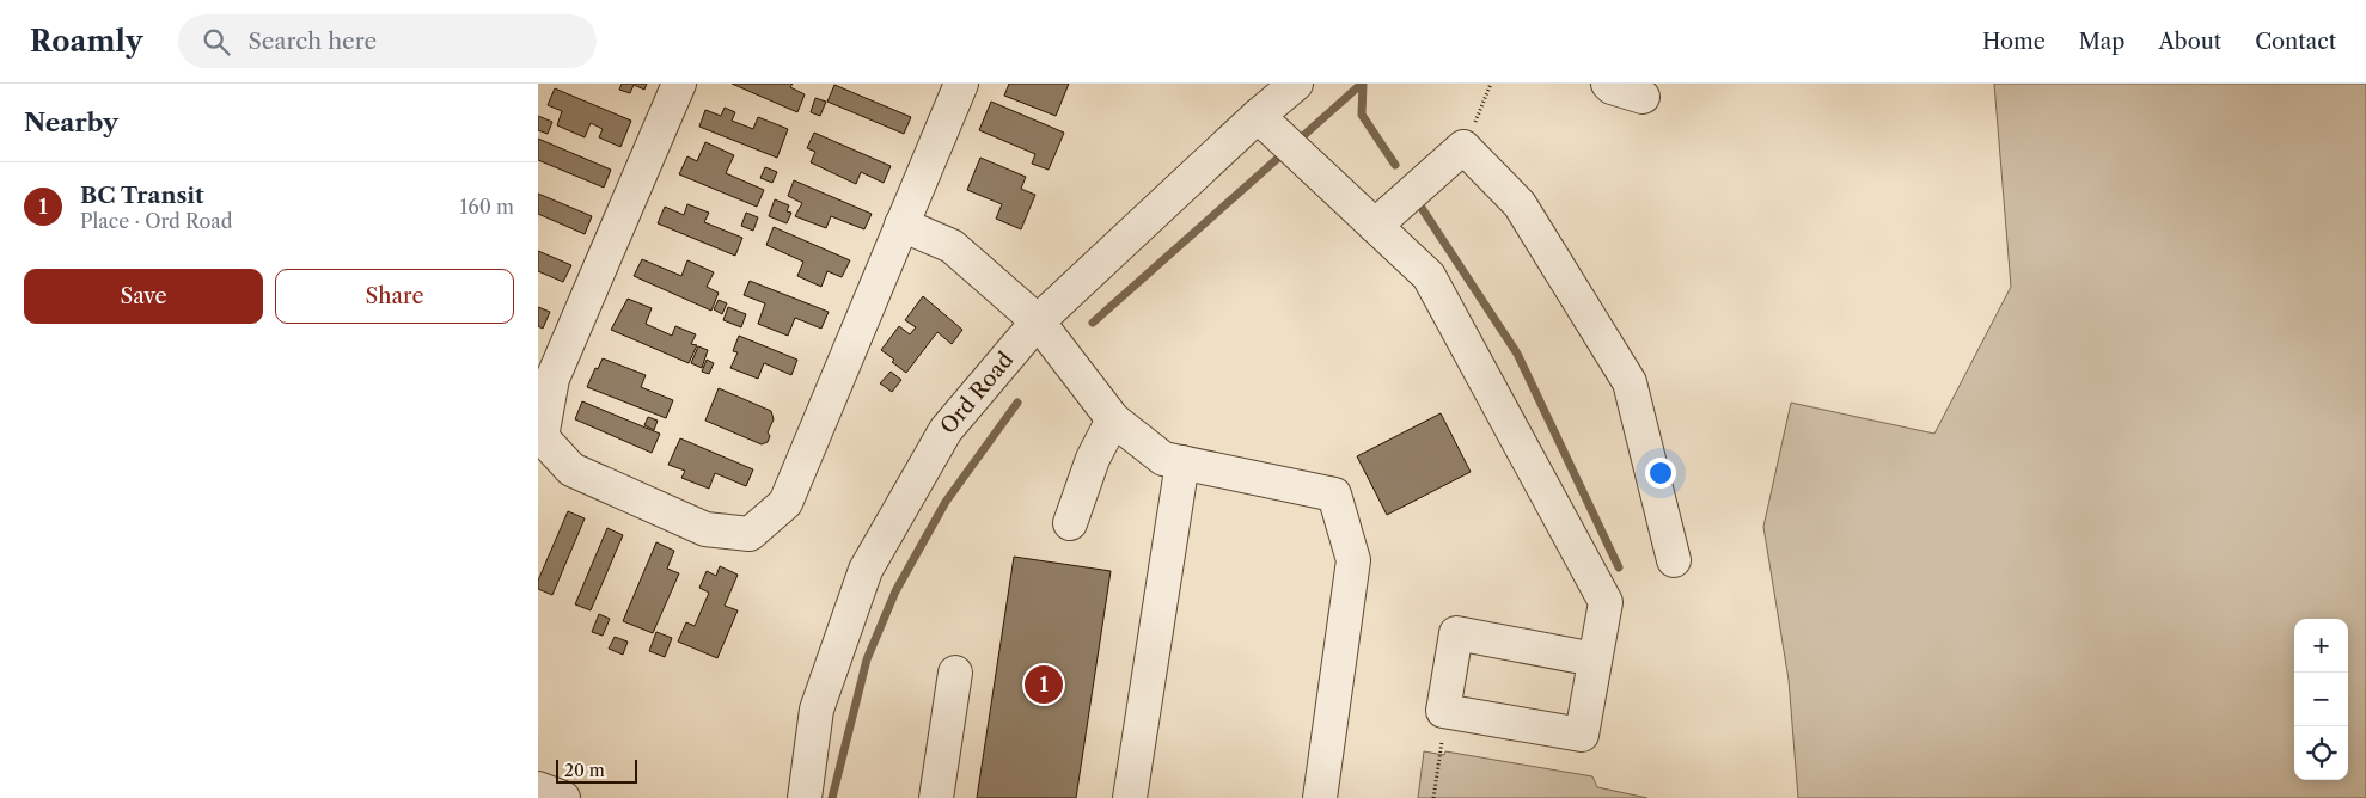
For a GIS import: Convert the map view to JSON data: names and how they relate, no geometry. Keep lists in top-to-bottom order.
{
  "streets": {
    "street": ["Ord Road"]
  },
  "scale_bar": "20 m",
  "page": {
    "header": "Roamly",
    "search": "Search here",
    "nav": [
      "Home",
      "Map",
      "About",
      "Contact"
    ],
    "heading": "Nearby",
    "list": [
      {
        "mark": "1",
        "name": "BC Transit",
        "note": "Place · Ord Road",
        "value": "160 m"
      }
    ],
    "buttons": ["Save", "Share"],
    "map_buttons": ["+", "−"],
    "pins": "1",
    "scale": "20 m"
  }
}
